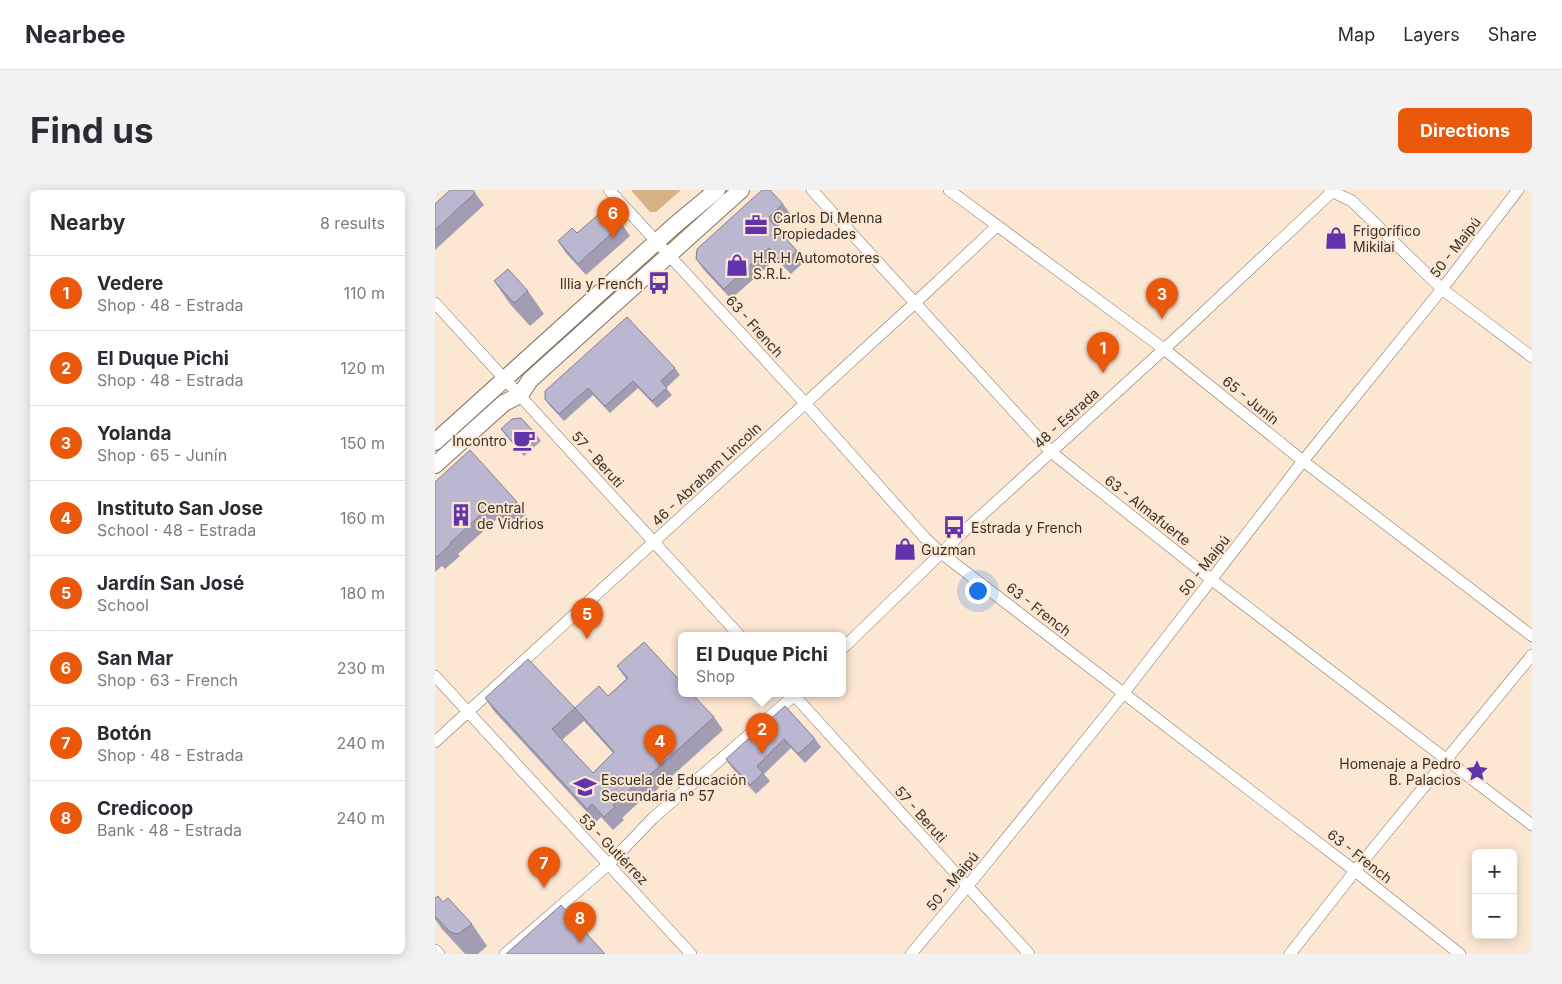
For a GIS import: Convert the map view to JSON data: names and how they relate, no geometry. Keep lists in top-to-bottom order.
{
  "streets": {
    "street": [
      "50 - Maipú",
      "63 - French",
      "65 - Junín",
      "48 - Estrada",
      "57 - Beruti",
      "46 - Abraham Lincoln",
      "63 - Almafuerte",
      "53 - Gutiérrez"
    ]
  },
  "crossings": [
    ["50 - Maipú", "63 - French"],
    ["50 - Maipú", "65 - Junín"],
    ["50 - Maipú", "57 - Beruti"],
    ["50 - Maipú", "63 - Almafuerte"],
    ["63 - French", "48 - Estrada"],
    ["63 - French", "46 - Abraham Lincoln"],
    ["65 - Junín", "48 - Estrada"],
    ["65 - Junín", "46 - Abraham Lincoln"],
    ["48 - Estrada", "63 - Almafuerte"],
    ["57 - Beruti", "46 - Abraham Lincoln"],
    ["46 - Abraham Lincoln", "63 - Almafuerte"],
    ["46 - Abraham Lincoln", "53 - Gutiérrez"]
  ],
  "places": {
    "office": ["Carlos Di Menna Propiedades"],
    "shop": ["Frigorífico Mikilai", "H.R.H Automotores S.R.L.", "Guzman"],
    "bus stop": ["Illia y French", "Estrada y French"],
    "cafe": ["Incontro"],
    "building": ["Central de Vidrios"],
    "place": ["Homenaje a Pedro B. Palacios"],
    "school or university": ["Escuela de Educación Secundaria nº 57"]
  },
  "page": {
    "header": "Nearbee",
    "nav": ["Map", "Layers", "Share"],
    "buttons": "Directions",
    "title": "Find us",
    "heading": ["Nearby", "8 results"],
    "pins": [
      "6",
      "3",
      "1",
      "5",
      "2",
      "4",
      "7",
      "8"
    ],
    "list": [
      {
        "mark": "1",
        "name": "Vedere",
        "note": "Shop · 48 - Estrada",
        "value": "110 m"
      },
      {
        "mark": "2",
        "name": "El Duque Pichi",
        "note": "Shop · 48 - Estrada",
        "value": "120 m"
      },
      {
        "mark": "3",
        "name": "Yolanda",
        "note": "Shop · 65 - Junín",
        "value": "150 m"
      },
      {
        "mark": "4",
        "name": "Instituto San Jose",
        "note": "School · 48 - Estrada",
        "value": "160 m"
      },
      {
        "mark": "5",
        "name": "Jardín San José",
        "note": "School",
        "value": "180 m"
      },
      {
        "mark": "6",
        "name": "San Mar",
        "note": "Shop · 63 - French",
        "value": "230 m"
      },
      {
        "mark": "7",
        "name": "Botón",
        "note": "Shop · 48 - Estrada",
        "value": "240 m"
      },
      {
        "mark": "8",
        "name": "Credicoop",
        "note": "Bank · 48 - Estrada",
        "value": "240 m"
      }
    ],
    "popup": ["El Duque Pichi", "Shop"],
    "map_buttons": ["+", "−"]
  }
}
